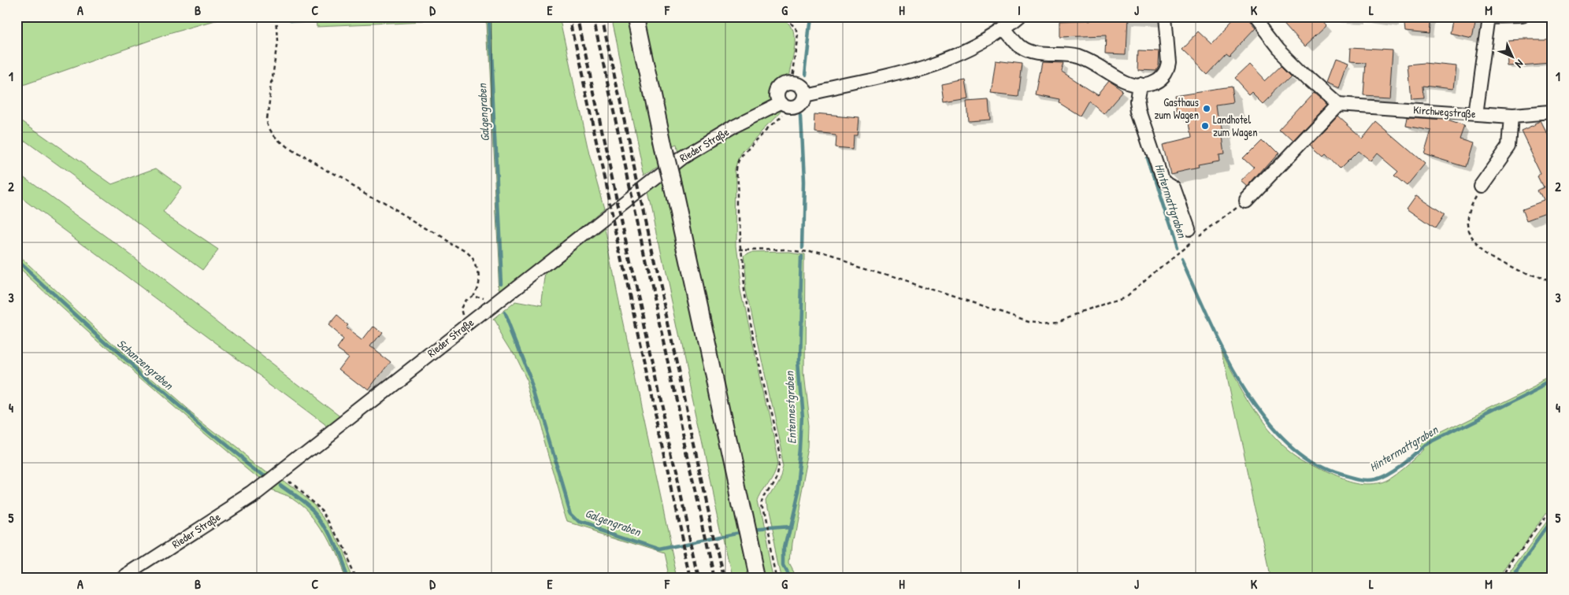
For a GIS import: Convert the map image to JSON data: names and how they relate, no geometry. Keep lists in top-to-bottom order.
{
  "streets": {
    "street": ["Kirchwegstraße", "Rieder Straße"]
  },
  "water": [
    "Galgengraben",
    "Hintermattgraben",
    "Schanzengraben",
    "Entennestgraben"
  ],
  "places": ["Gasthaus zum Wagen", "Landhotel zum Wagen"],
  "north": "bottom right",
  "grid": {
    "columns": [
      "A",
      "B",
      "C",
      "D",
      "E",
      "F",
      "G",
      "H",
      "I",
      "J",
      "K",
      "L",
      "M"
    ],
    "rows": [
      "1",
      "2",
      "3",
      "4",
      "5"
    ]
  }
}
